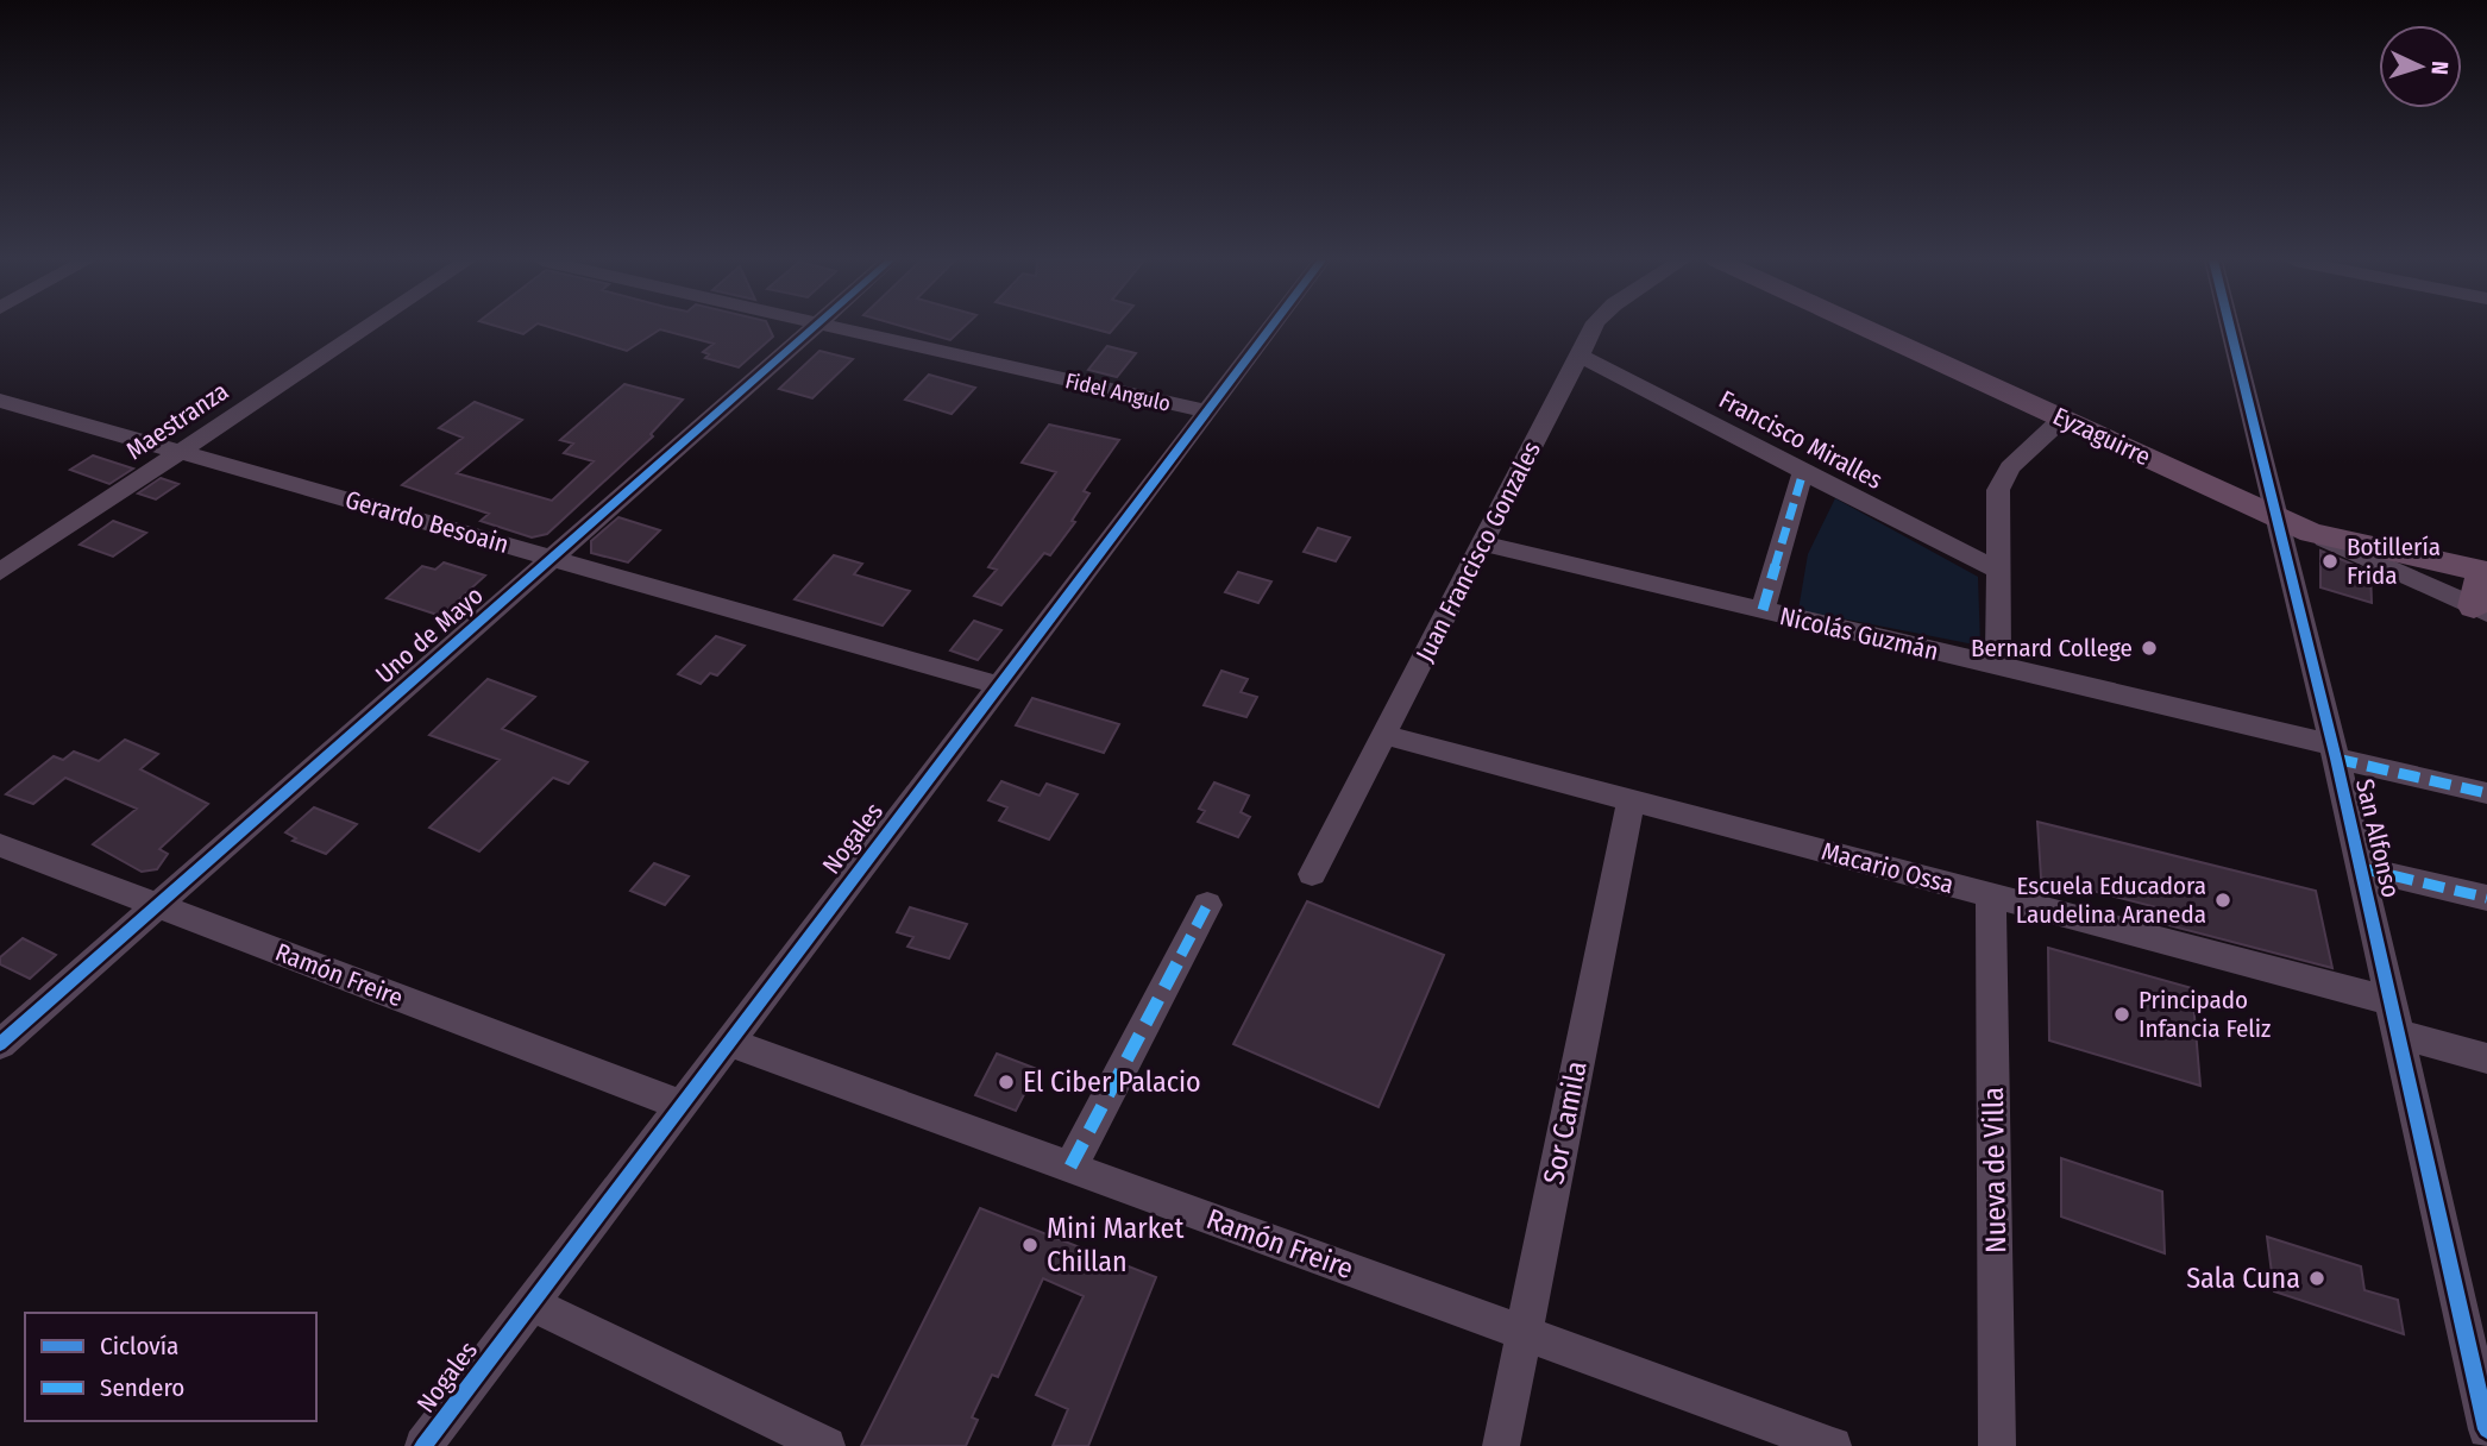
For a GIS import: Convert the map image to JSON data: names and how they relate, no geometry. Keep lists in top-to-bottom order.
{
  "streets": {
    "main road": ["Eyzaguirre"],
    "street": [
      "Fidel Angulo",
      "Maestranza",
      "Francisco Miralles",
      "Gerardo Besoain",
      "Juan Francisco Gonzales",
      "Nicolás Guzmán",
      "Uno de Mayo",
      "Nogales",
      "San Alfonso",
      "Macario Ossa",
      "Ramón Freire",
      "Sor Camila",
      "Nueva de Villa"
    ]
  },
  "crossings": [
    ["Fidel Angulo", "Nogales"],
    ["Maestranza", "Gerardo Besoain"],
    ["Eyzaguirre", "San Alfonso"],
    ["Francisco Miralles", "Juan Francisco Gonzales"],
    ["Gerardo Besoain", "Uno de Mayo"],
    ["Gerardo Besoain", "Nogales"],
    ["Juan Francisco Gonzales", "Nicolás Guzmán"],
    ["Juan Francisco Gonzales", "Macario Ossa"],
    ["Nicolás Guzmán", "San Alfonso"],
    ["Uno de Mayo", "Ramón Freire"],
    ["Nogales", "Ramón Freire"],
    ["San Alfonso", "Macario Ossa"],
    ["Macario Ossa", "Sor Camila"],
    ["Macario Ossa", "Nueva de Villa"],
    ["Ramón Freire", "Sor Camila"]
  ],
  "places": [
    "Botillería Frida",
    "Bernard College",
    "Escuela Educadora Laudelina Araneda",
    "Principado Infancia Feliz",
    "El Ciber Palacio",
    "Mini Market Chillan",
    "Sala Cuna"
  ],
  "legend": ["Ciclovía", "Sendero"],
  "north": "right"
}
